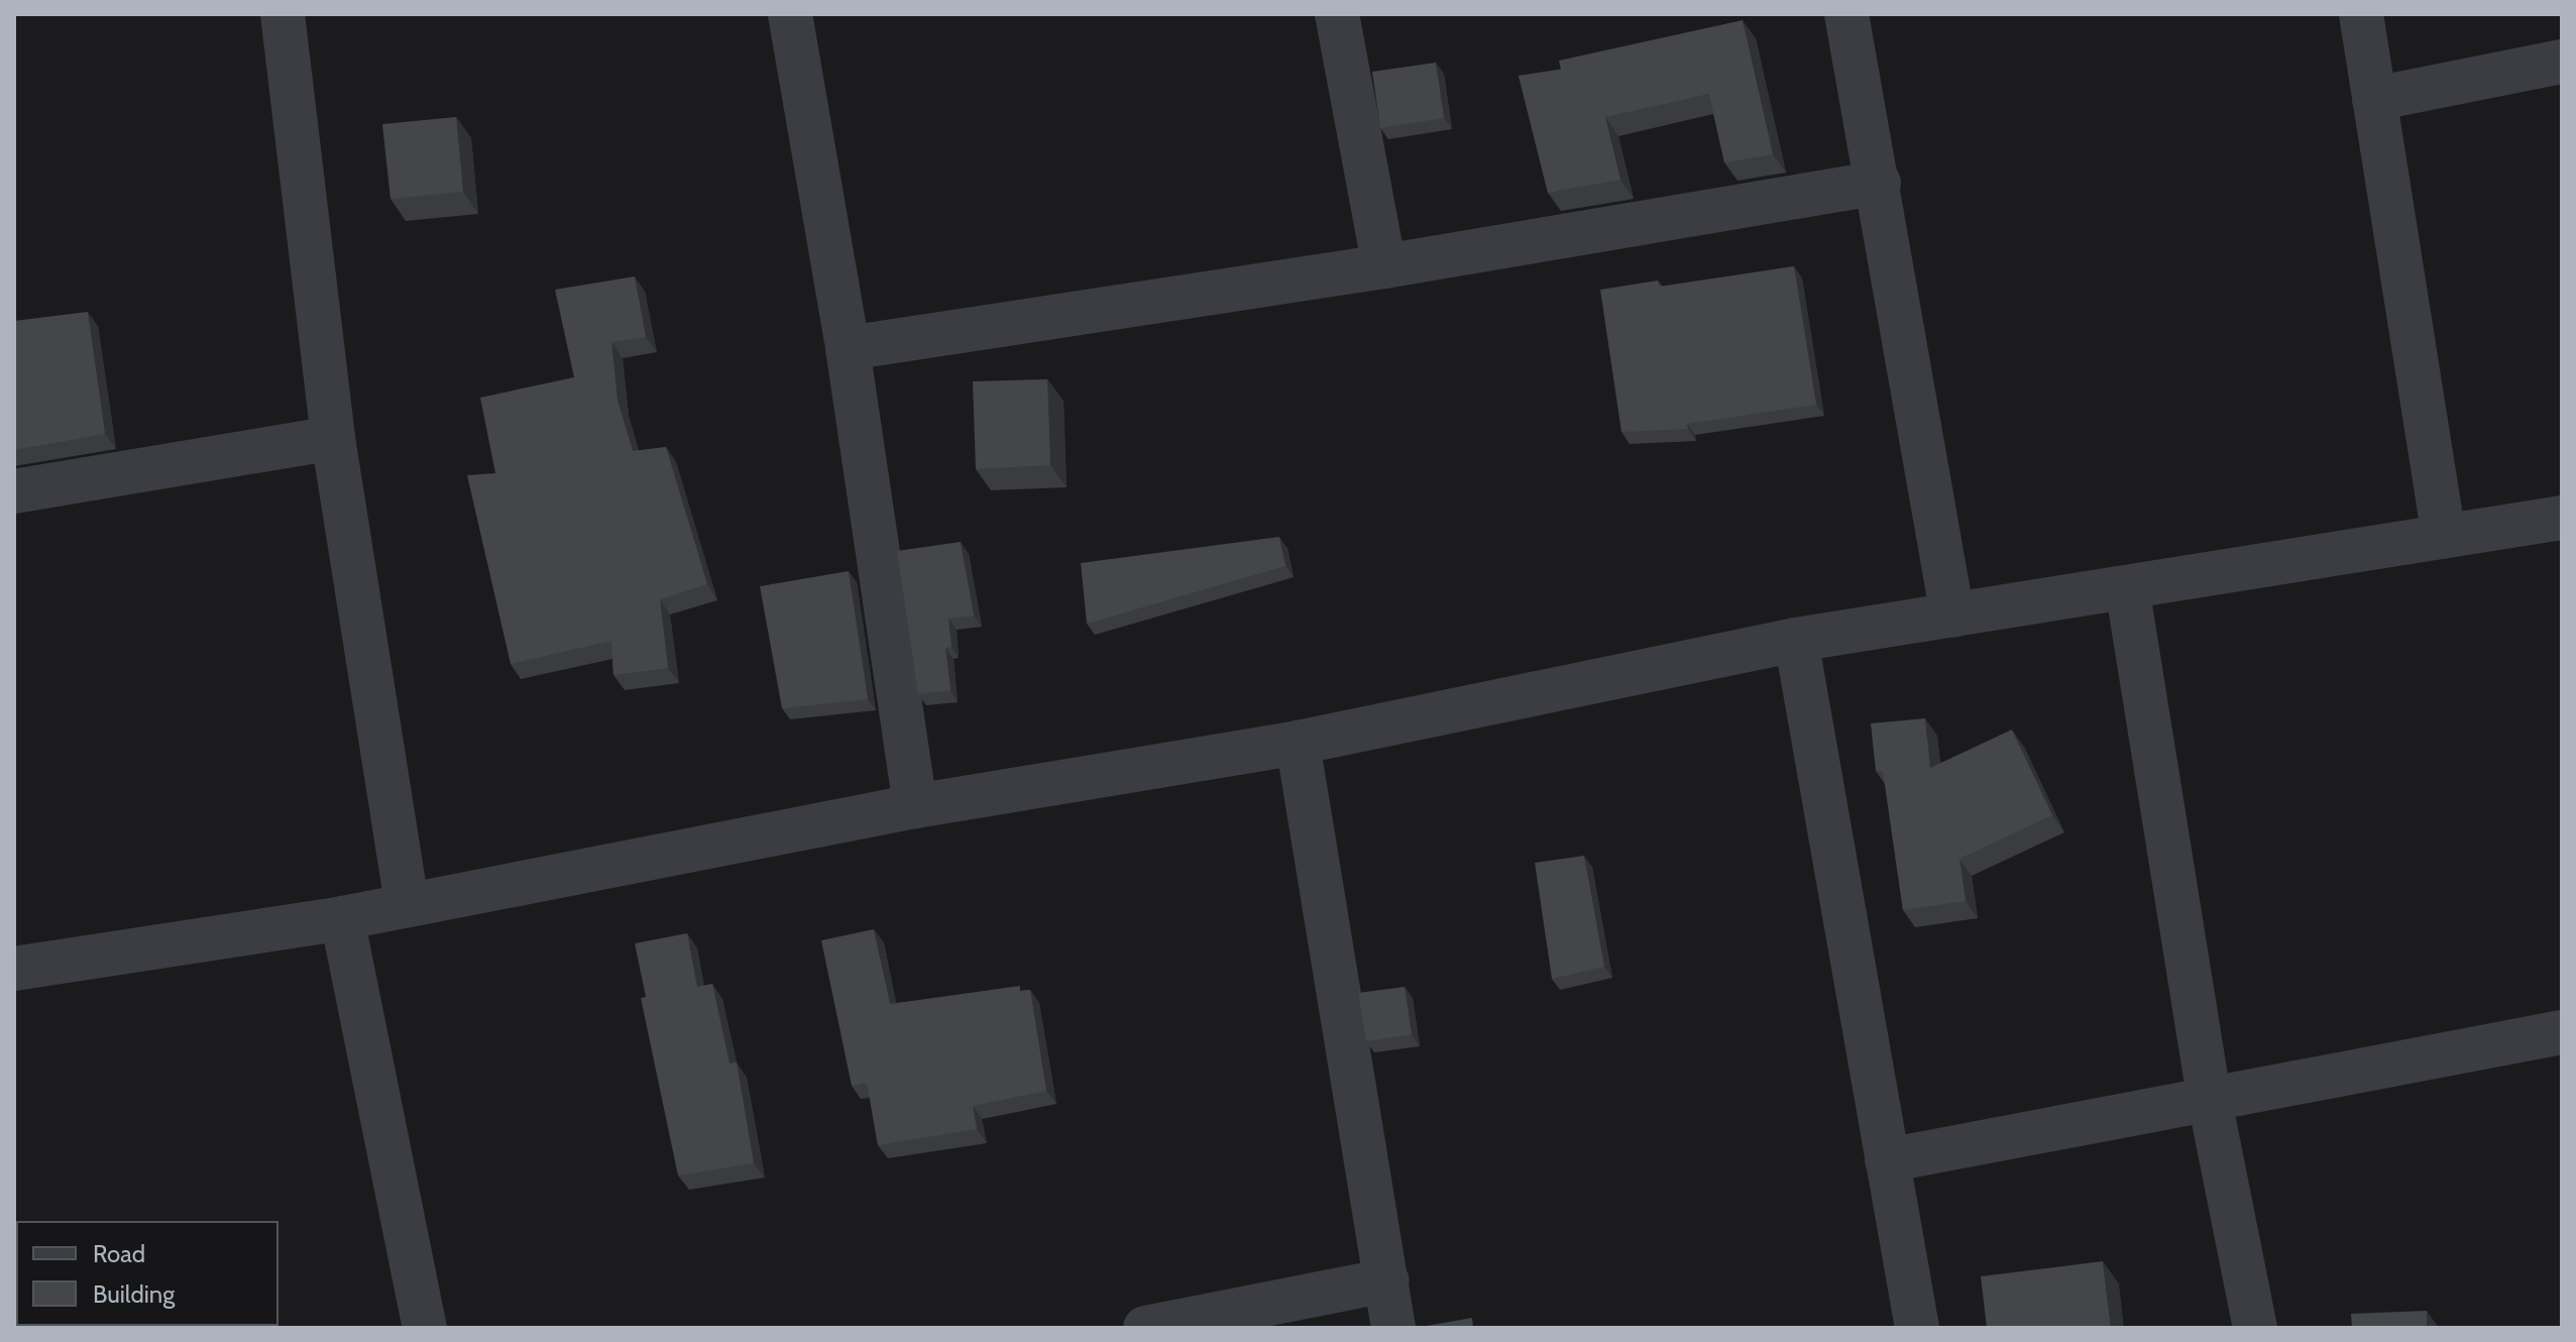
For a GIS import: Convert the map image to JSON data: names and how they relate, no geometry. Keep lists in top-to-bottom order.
{
  "legend": ["Road", "Building"]
}
